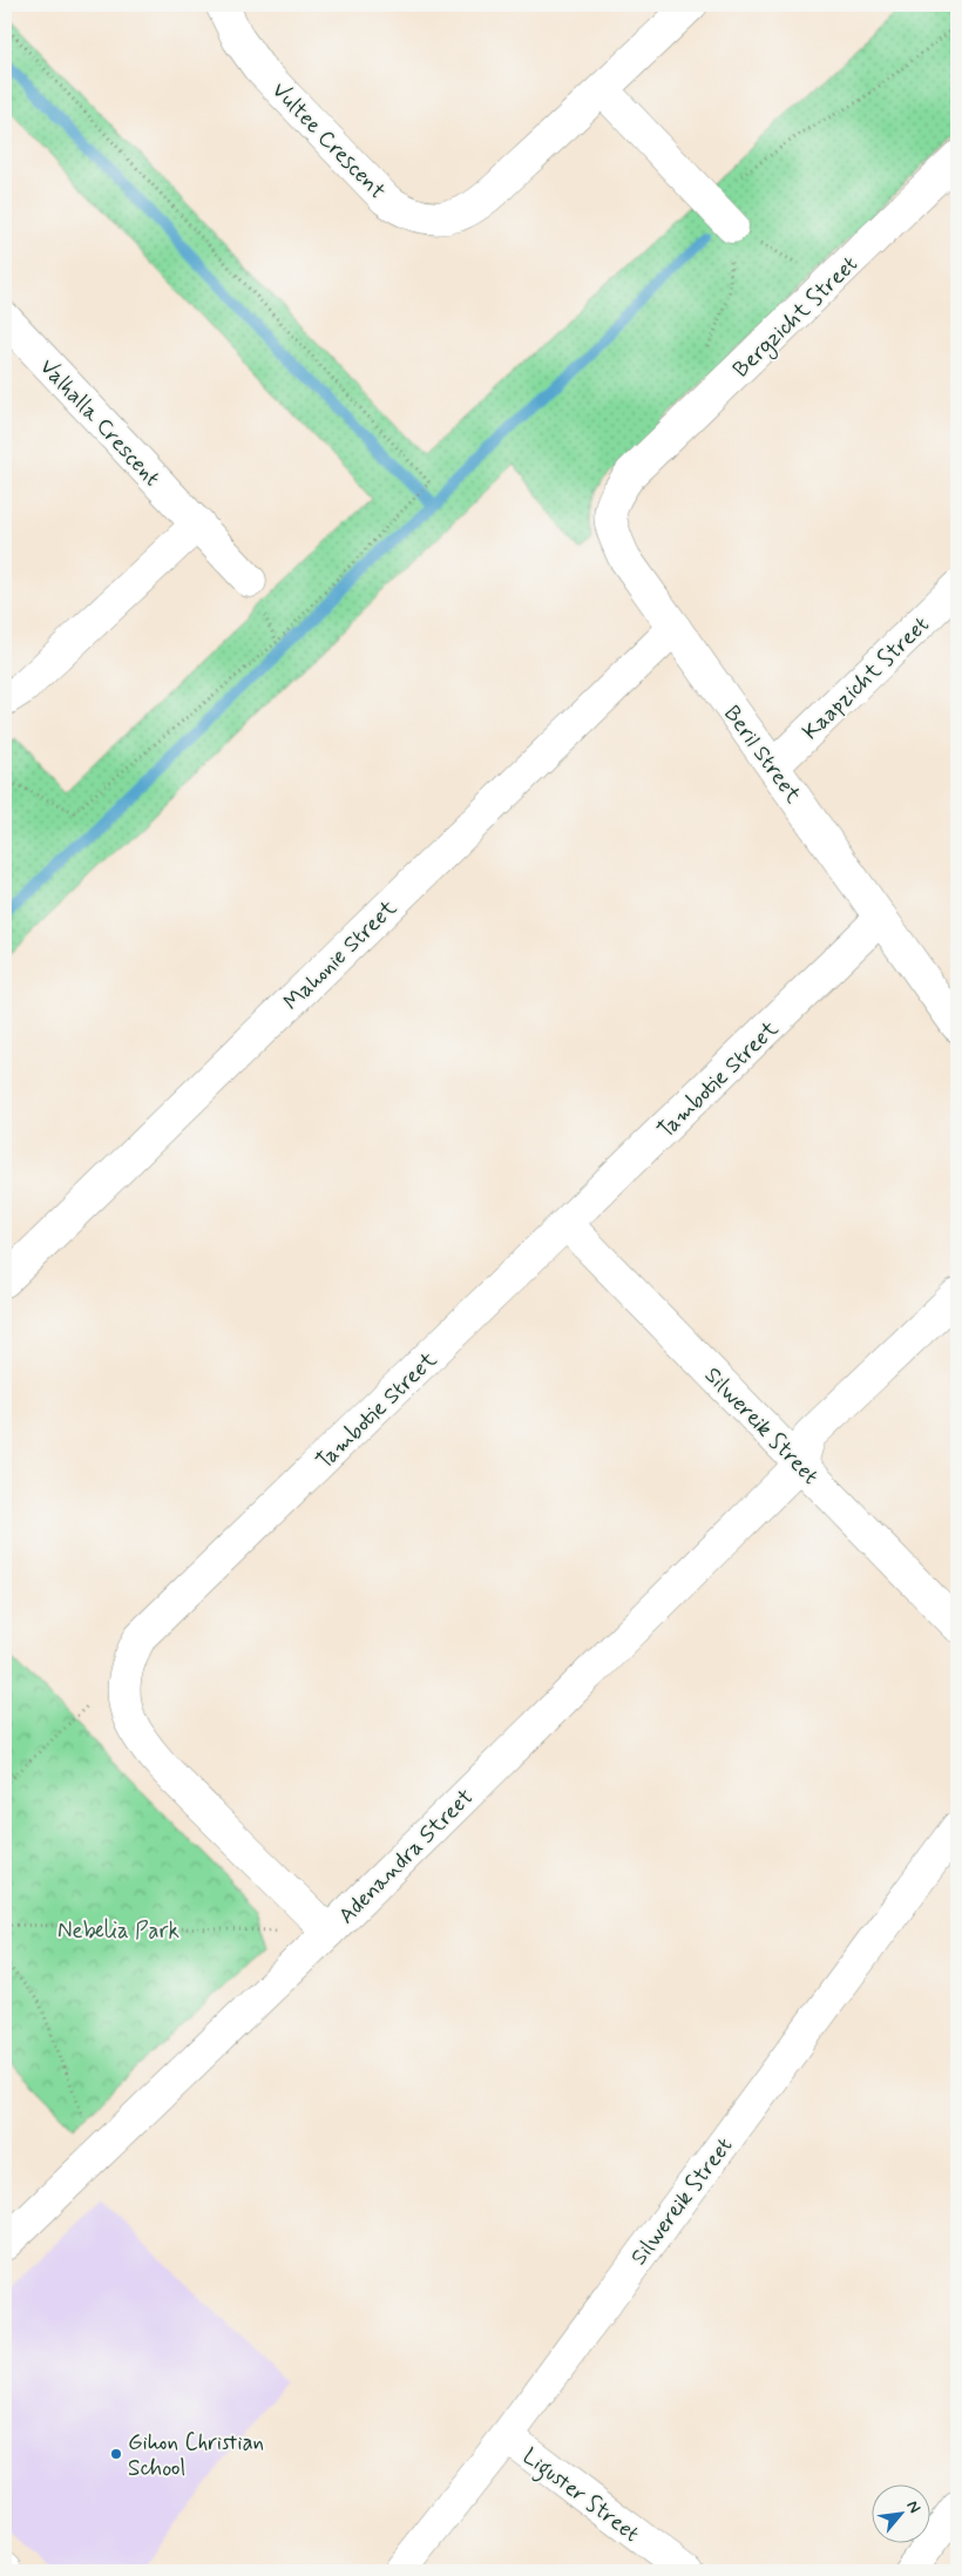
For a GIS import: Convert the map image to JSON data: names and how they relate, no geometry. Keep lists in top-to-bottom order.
{
  "streets": {
    "street": [
      "Vultee Crescent",
      "Bergzicht Street",
      "Valhalla Crescent",
      "Kaapzicht Street",
      "Beril Street",
      "Mahonie Street",
      "Tambotie Street",
      "Silwereik Street",
      "Adenandra Street",
      "Liguster Street"
    ]
  },
  "crossings": [
    ["Bergzicht Street", "Beril Street"],
    ["Kaapzicht Street", "Beril Street"],
    ["Beril Street", "Mahonie Street"],
    ["Beril Street", "Tambotie Street"],
    ["Tambotie Street", "Silwereik Street"],
    ["Tambotie Street", "Adenandra Street"],
    ["Silwereik Street", "Adenandra Street"],
    ["Silwereik Street", "Liguster Street"]
  ],
  "parks": ["Nebelia Park"],
  "places": ["Gihon Christian School"],
  "north": "top right"
}
